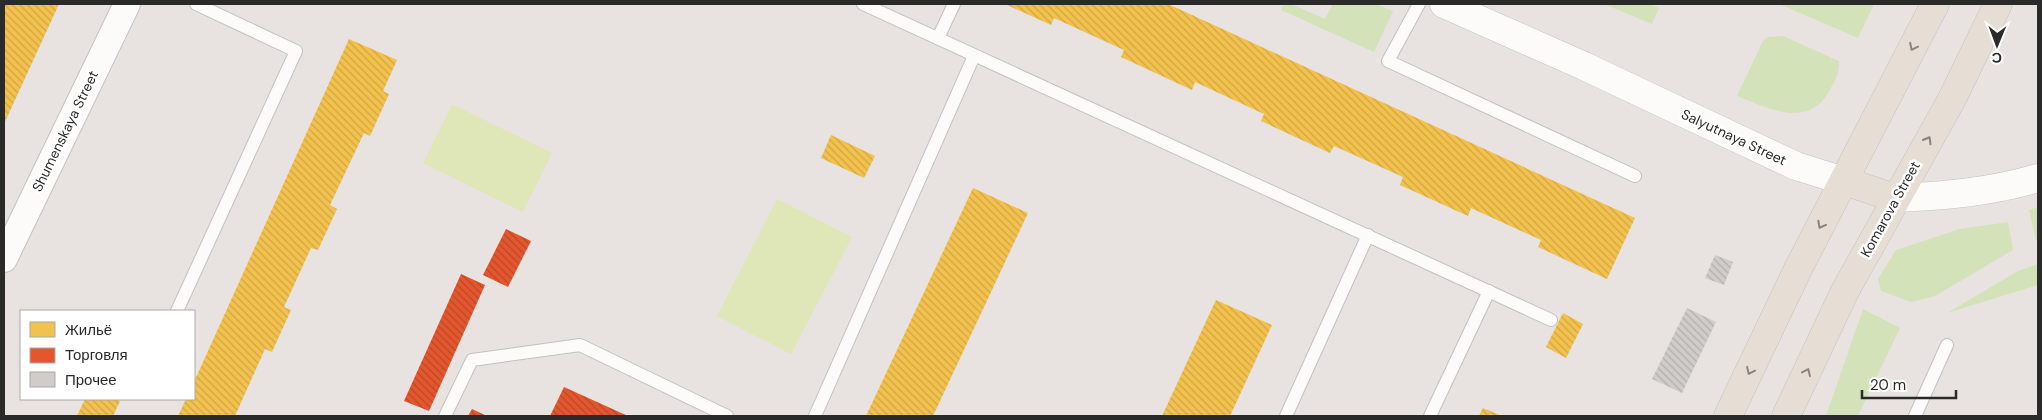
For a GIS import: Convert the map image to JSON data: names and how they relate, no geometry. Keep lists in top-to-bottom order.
{
  "streets": {
    "main road": ["Salyutnaya Street", "Komarova Street"],
    "street": ["Shumenskaya Street"]
  },
  "crossings": [
    ["Salyutnaya Street", "Komarova Street"]
  ],
  "legend": ["Жильё", "Торговля", "Прочее"],
  "scale_bar": "20 m",
  "north": "bottom"
}
